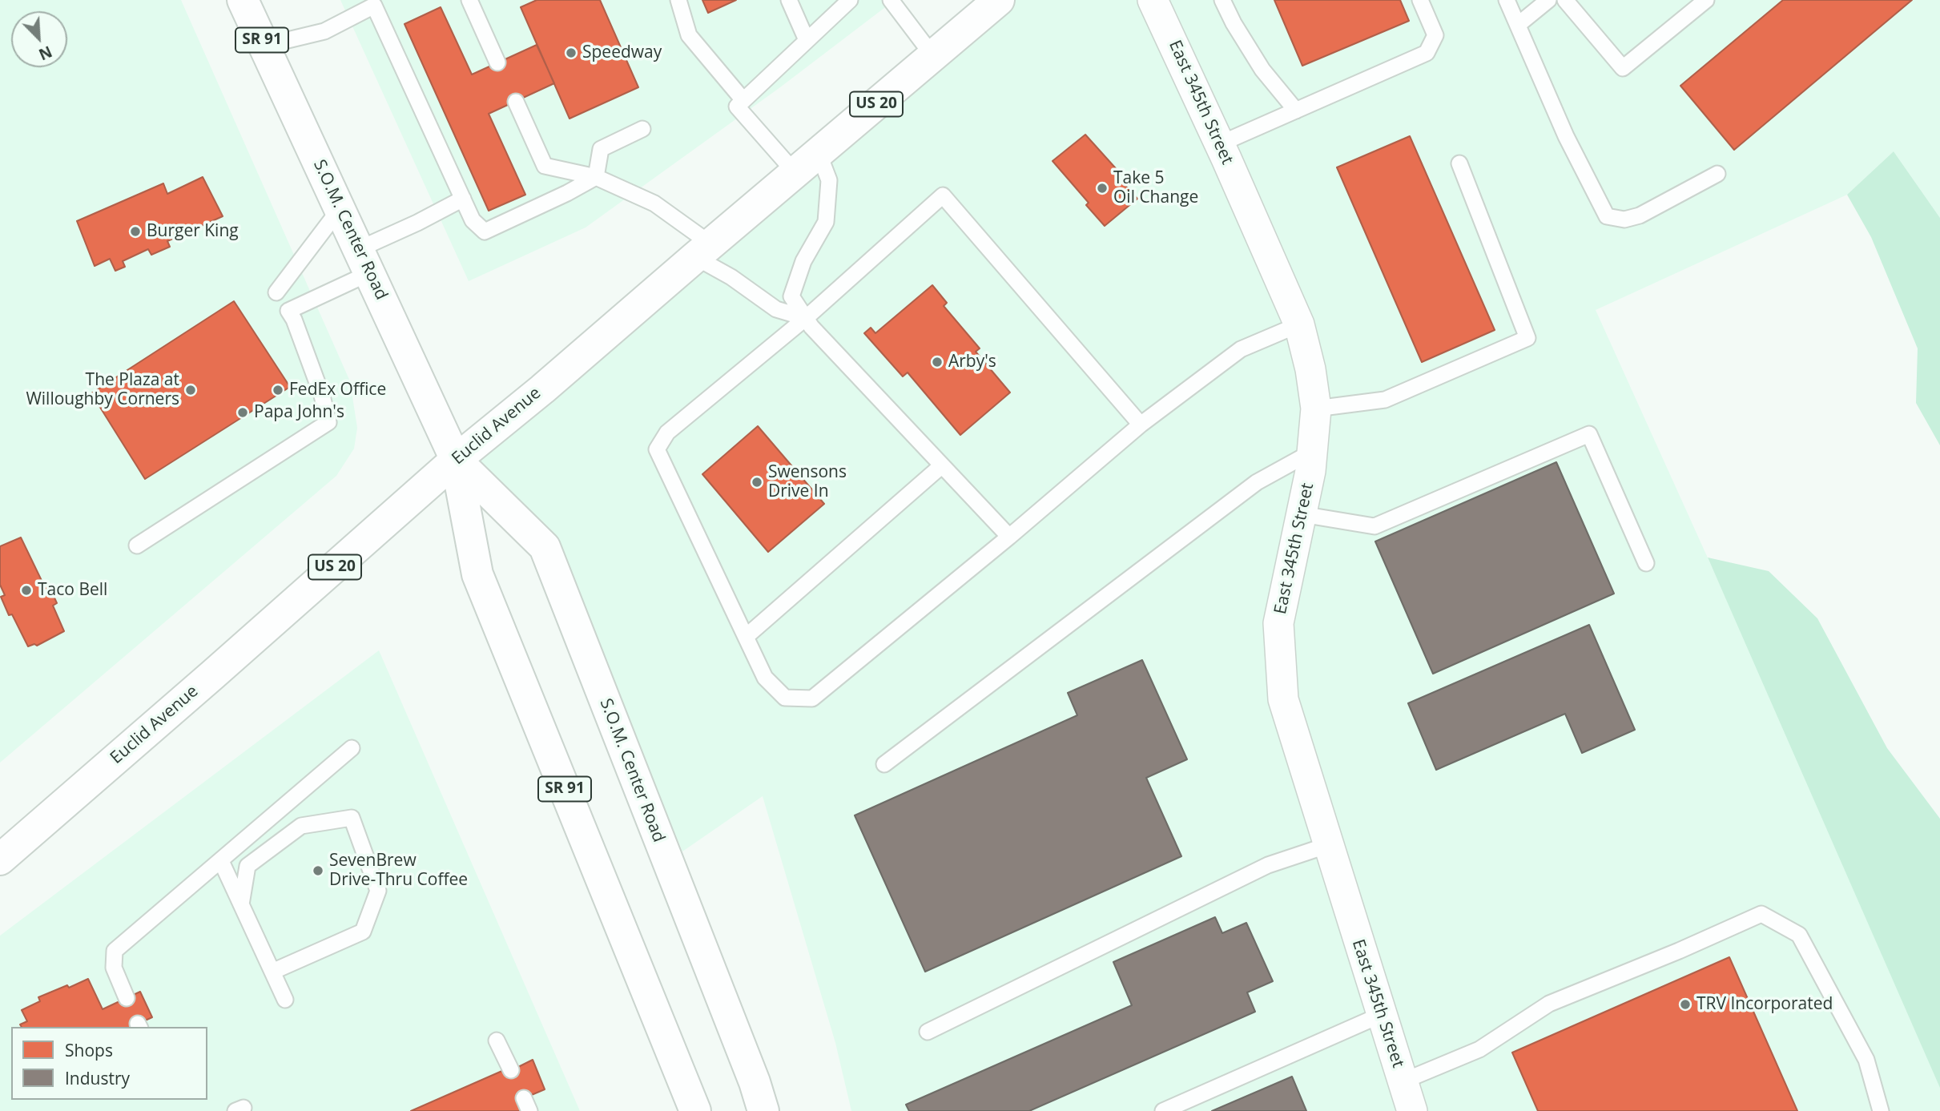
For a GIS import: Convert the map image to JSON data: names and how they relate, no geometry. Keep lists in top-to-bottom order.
{
  "streets": {
    "main road": [
      "SR 91",
      "US 20",
      "S.O.M. Center Road",
      "Euclid Avenue"
    ],
    "street": ["East 345th Street"]
  },
  "crossings": [
    ["S.O.M. Center Road", "Euclid Avenue"]
  ],
  "places": [
    "Speedway",
    "Take 5 Oil Change",
    "Burger King",
    "Arby's",
    "The Plaza at Willoughby Corners",
    "FedEx Office",
    "Papa John's",
    "Swensons Drive In",
    "Taco Bell",
    "SevenBrew Drive-Thru Coffee",
    "TRV Incorporated"
  ],
  "legend": ["Shops", "Industry"],
  "north": "bottom right"
}
